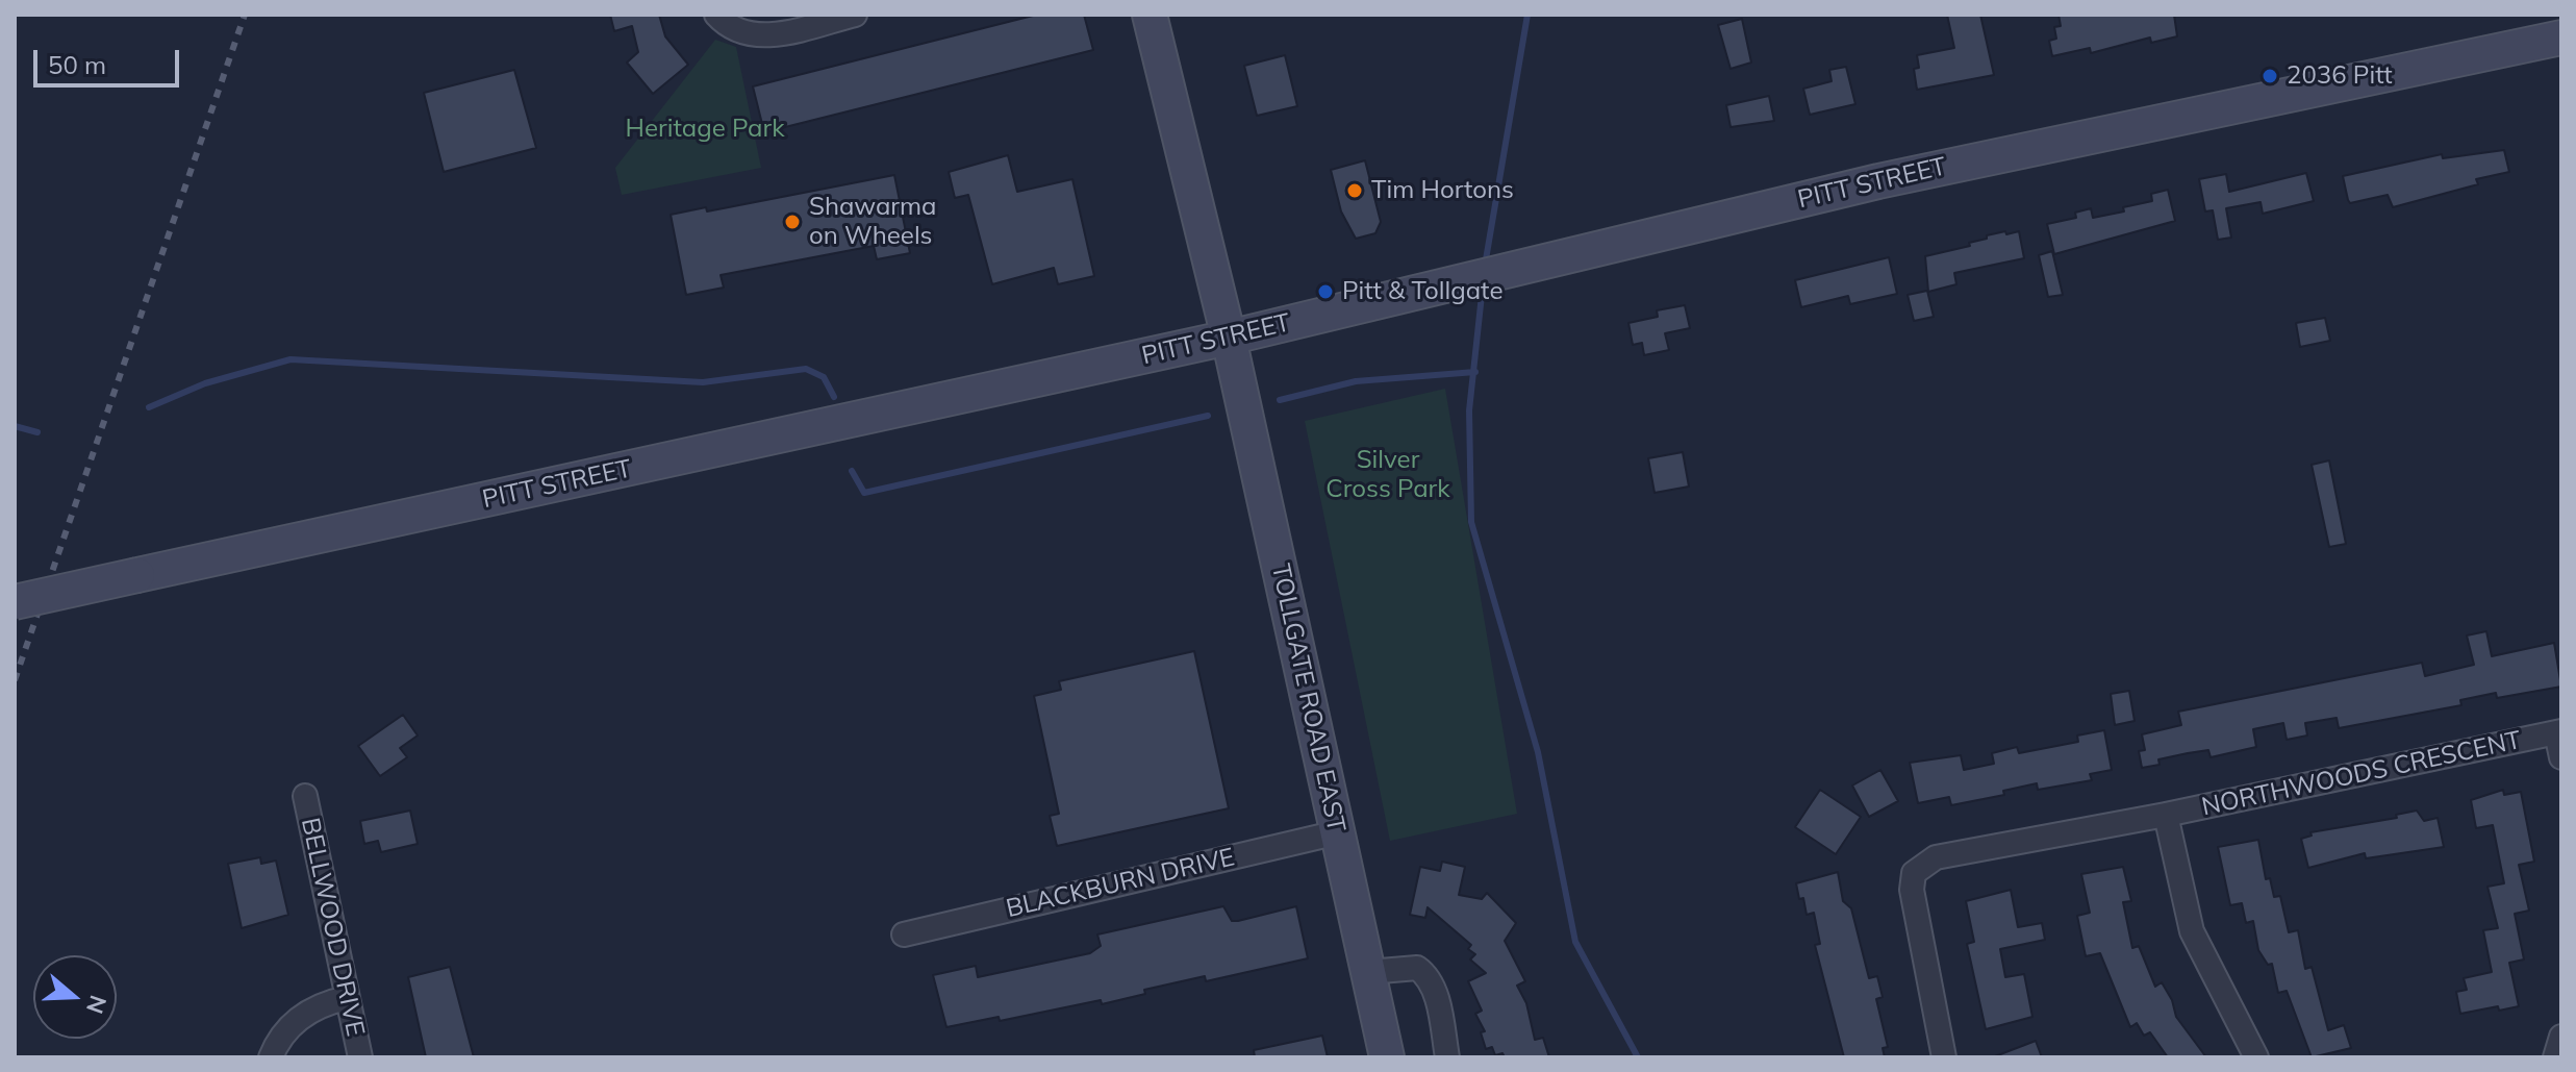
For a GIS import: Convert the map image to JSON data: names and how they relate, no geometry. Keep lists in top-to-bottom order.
{
  "streets": {
    "street": [
      "PITT STREET",
      "TOLLGATE ROAD EAST",
      "NORTHWOODS CRESCENT",
      "BLACKBURN DRIVE",
      "BELLWOOD DRIVE"
    ]
  },
  "crossings": [
    ["PITT STREET", "TOLLGATE ROAD EAST"],
    ["TOLLGATE ROAD EAST", "BLACKBURN DRIVE"]
  ],
  "parks": ["Heritage Park", "Silver Cross Park"],
  "places": [
    "2036 Pitt",
    "Tim Hortons",
    "Shawarma on Wheels",
    "Pitt & Tollgate"
  ],
  "scale_bar": "50 m",
  "north": "right"
}
